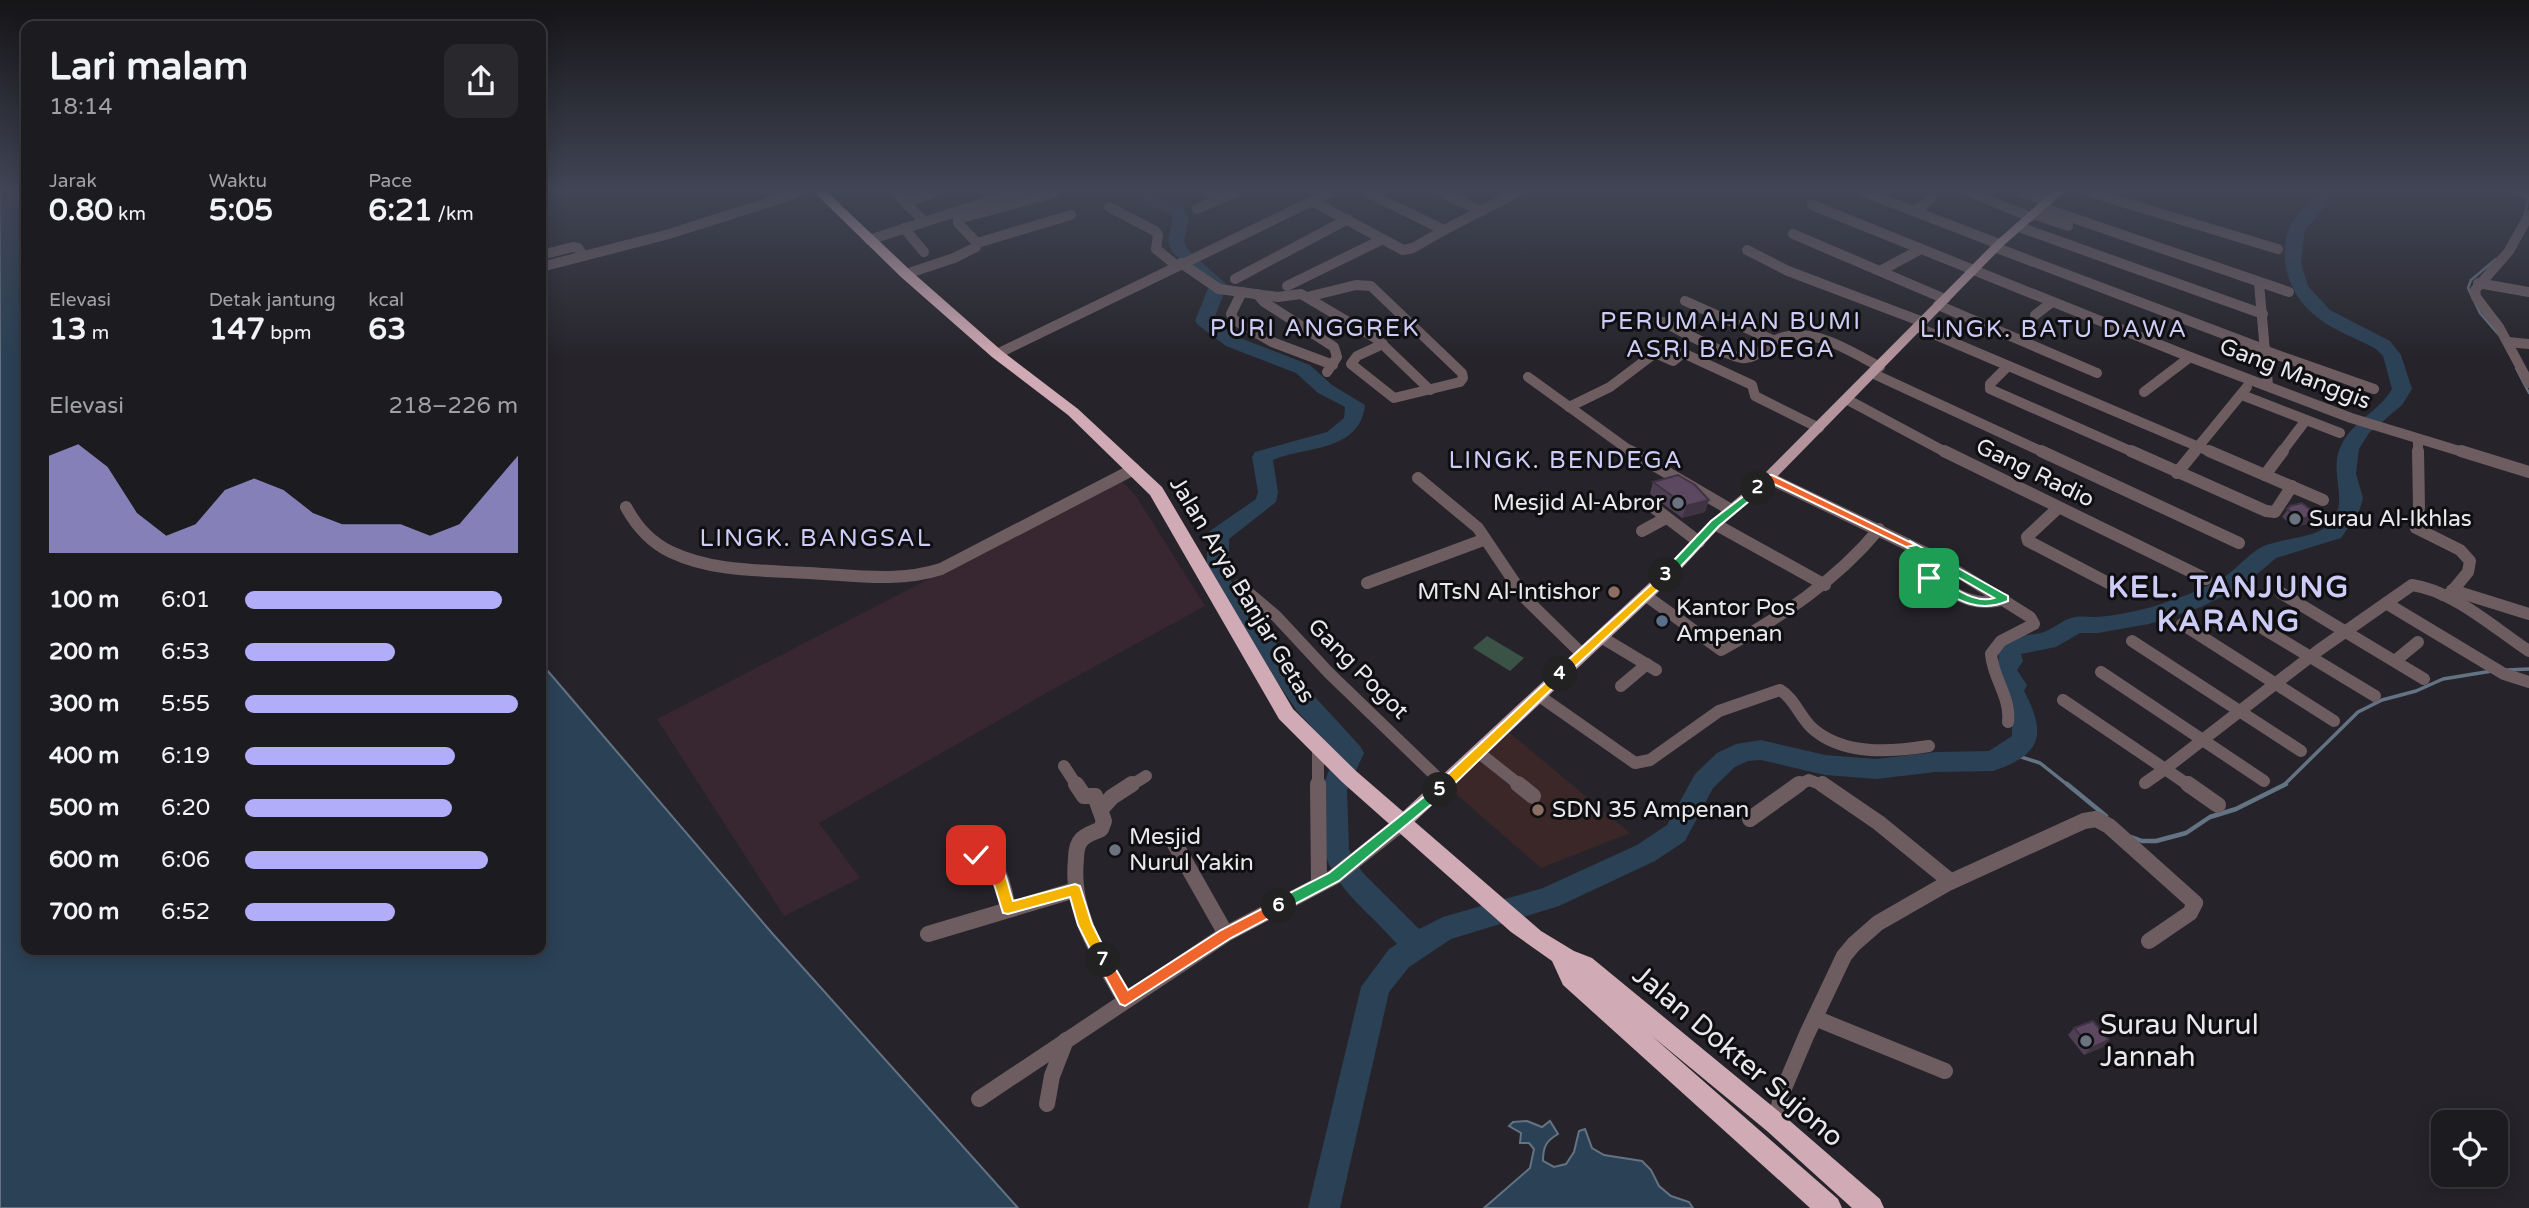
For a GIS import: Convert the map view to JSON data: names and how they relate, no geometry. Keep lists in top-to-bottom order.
{
  "streets": {
    "highway": ["Jalan Arya Banjar Getas", "Jalan Dokter Sujono"],
    "street": ["Gang Manggis", "Gang Radio", "Gang Pogot"]
  },
  "crossings": [
    ["Jalan Arya Banjar Getas", "Jalan Dokter Sujono"]
  ],
  "districts": [
    "PERUMAHAN BUMI ASRI BANDEGA",
    "PURI ANGGREK",
    "LINGK. BATU DAWA",
    "LINGK. BENDEGA",
    "LINGK. BANGSAL",
    "KEL. TANJUNG KARANG"
  ],
  "places": [
    "Mesjid Al-Abror",
    "Surau Al-Ikhlas",
    "MTsN Al-Intishor",
    "Kantor Pos Ampenan",
    "SDN 35 Ampenan",
    "Mesjid Nurul Yakin",
    "Surau Nurul Jannah"
  ],
  "page": {
    "heading": ["Lari malam", "18:14"],
    "stats": [
      ["Jarak", "0.80 km"],
      ["Waktu", "5:05"],
      ["Pace", "6:21 /km"],
      ["Elevasi", "13 m"],
      ["Detak jantung", "147 bpm"],
      ["kcal", "63"]
    ],
    "chart": ["Elevasi", "218–226 m"],
    "pins": [
      "2",
      "3",
      "4",
      "5",
      "6",
      "7"
    ],
    "list": [
      {
        "name": "100 m",
        "note": "6:01"
      },
      {
        "name": "200 m",
        "note": "6:53"
      },
      {
        "name": "300 m",
        "note": "5:55"
      },
      {
        "name": "400 m",
        "note": "6:19"
      },
      {
        "name": "500 m",
        "note": "6:20"
      },
      {
        "name": "600 m",
        "note": "6:06"
      },
      {
        "name": "700 m",
        "note": "6:52"
      }
    ]
  }
}
